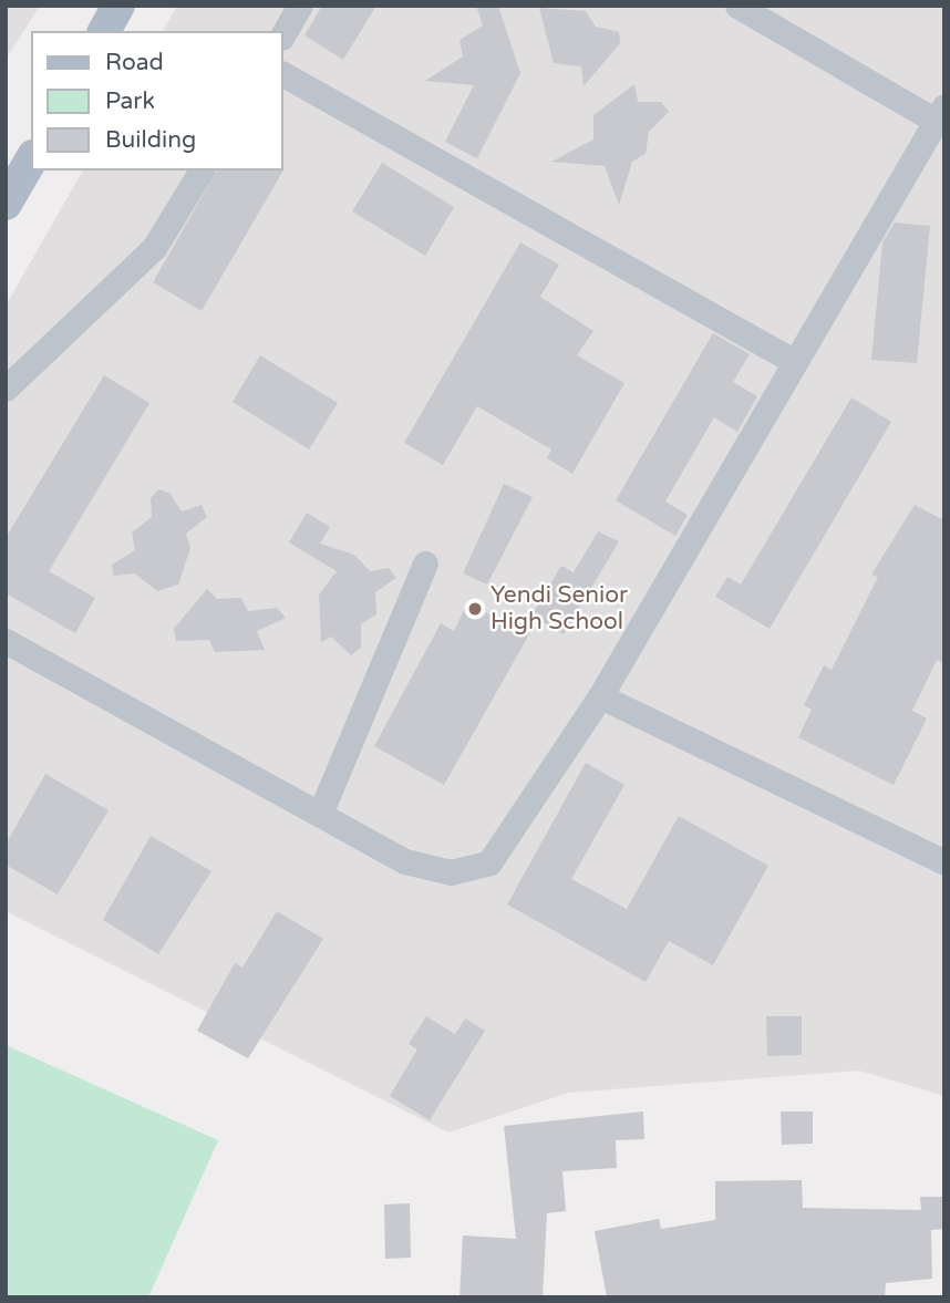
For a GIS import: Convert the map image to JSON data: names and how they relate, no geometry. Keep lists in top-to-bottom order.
{
  "places": ["Yendi Senior High School"],
  "legend": ["Road", "Park", "Building"]
}
